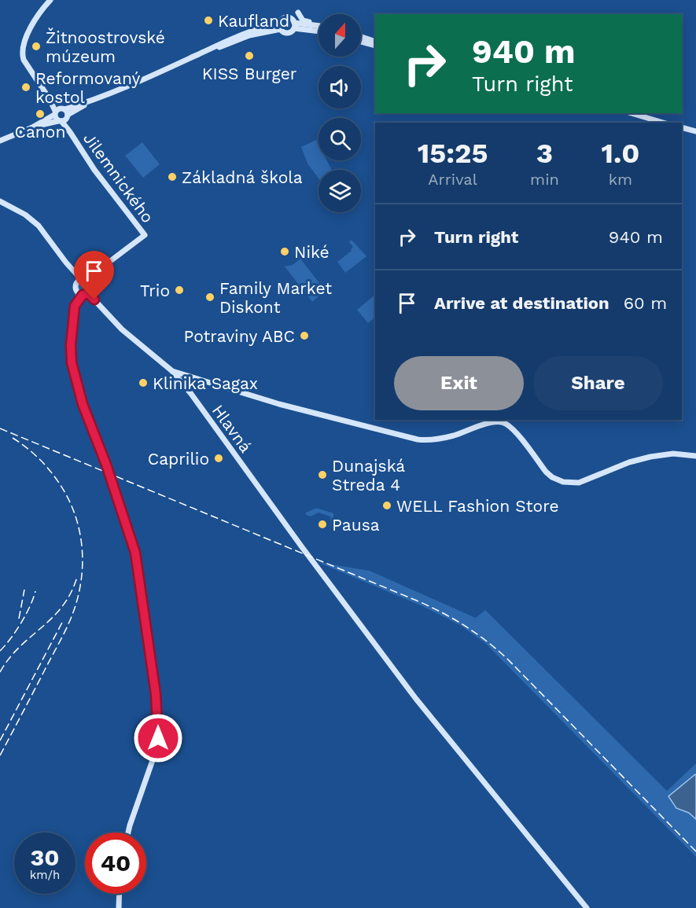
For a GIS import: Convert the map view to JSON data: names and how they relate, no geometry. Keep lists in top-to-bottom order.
{
  "streets": {
    "main road": ["Jilemnického", "Hlavná"]
  },
  "crossings": [
    ["Jilemnického", "Hlavná"]
  ],
  "places": [
    "Kaufland",
    "Žitnoostrovské múzeum",
    "KISS Burger",
    "Reformovaný kostol",
    "Canon",
    "Základná škola",
    "Niké",
    "Trio",
    "Family Market Diskont",
    "Potraviny ABC",
    "Klinika Sagax",
    "Caprilio",
    "Dunajská Streda 4",
    "WELL Fashion Store",
    "Pausa"
  ],
  "north": "top",
  "page": {
    "turn": ["940 m", "Turn right"],
    "eta": [
      "15:25",
      "Arrival",
      "3",
      "min",
      "1.0",
      "km"
    ],
    "list": [
      {
        "name": "Turn right",
        "value": "940 m"
      },
      {
        "name": "Arrive at destination",
        "value": "60 m"
      }
    ],
    "buttons": ["Exit", "Share"],
    "speed": "30 km/h",
    "limit": "40"
  }
}
